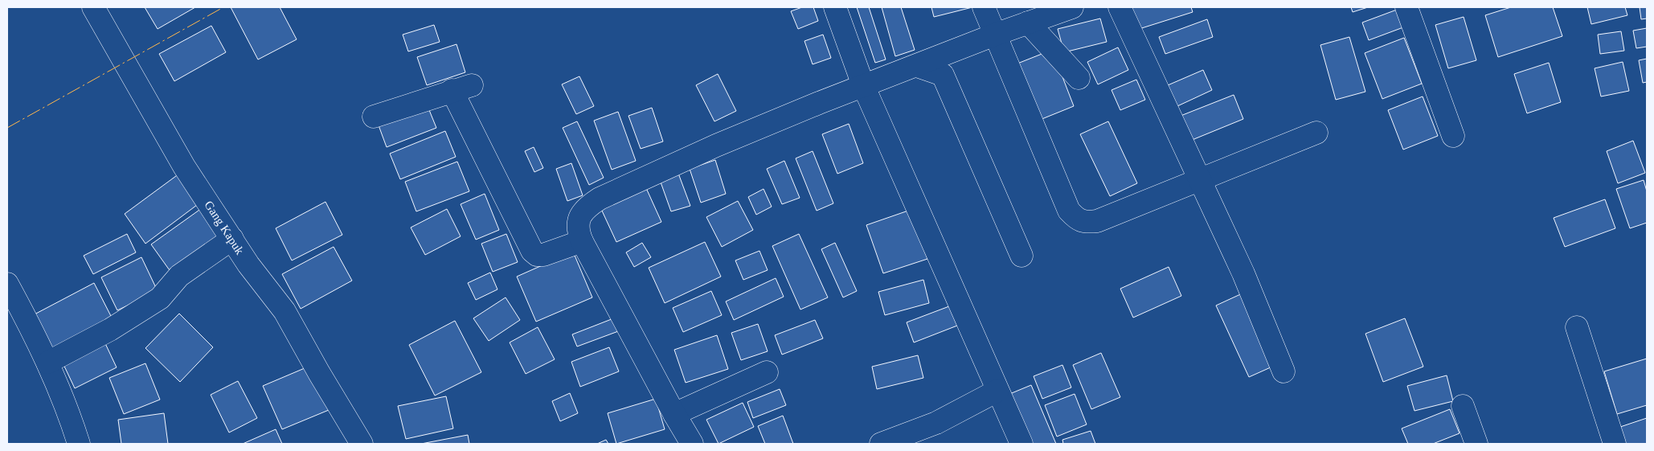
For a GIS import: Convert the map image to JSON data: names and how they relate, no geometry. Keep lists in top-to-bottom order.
{
  "streets": {
    "street": ["Gang Kapuk"]
  }
}
